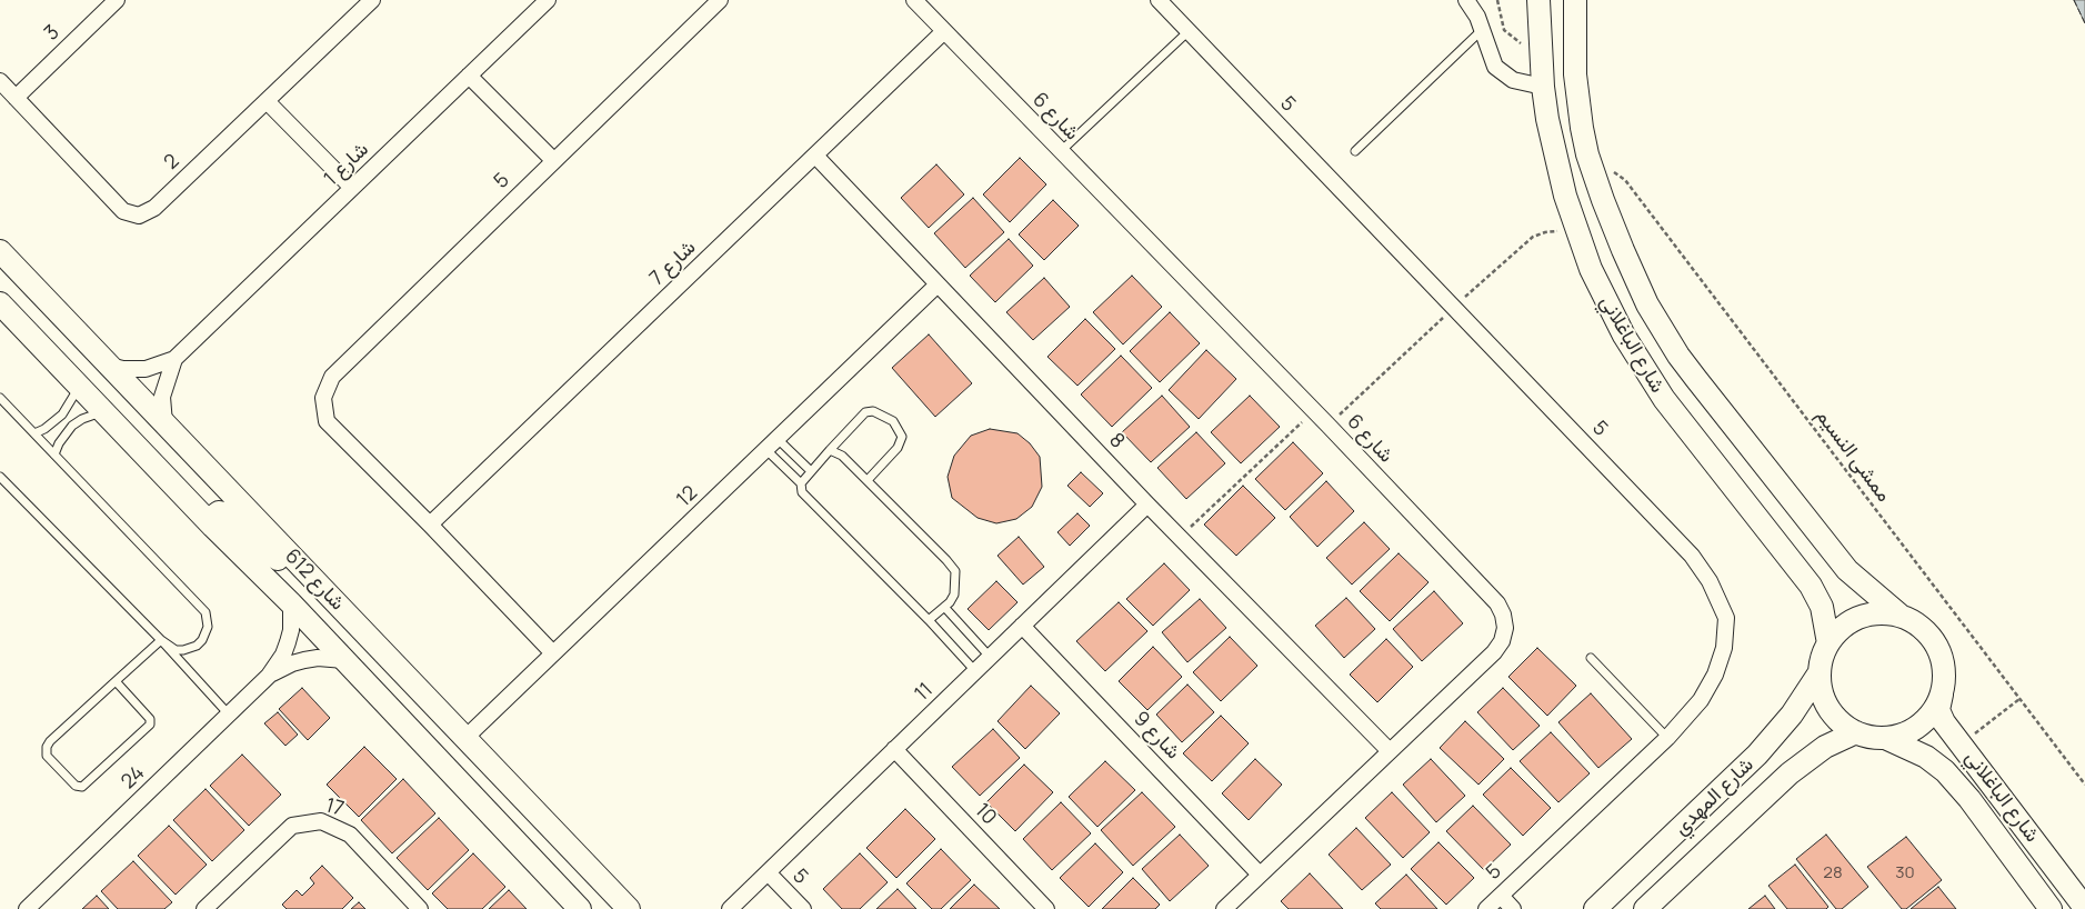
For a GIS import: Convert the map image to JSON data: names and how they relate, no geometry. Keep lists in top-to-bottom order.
{
  "streets": {
    "street": [
      "3",
      "5",
      "شارع 6",
      "2",
      "شارع 1",
      "شارع 7",
      "شارع الباغلاني",
      "8",
      "12",
      "شارع 612",
      "11",
      "شارع 9",
      "24",
      "شارع المهدي",
      "17",
      "10"
    ],
    "path": ["ممشى النسيم"]
  },
  "crossings": [
    ["3", "2"],
    ["5", "شارع 7"],
    ["5", "11"],
    ["شارع 6", "شارع 7"],
    ["شارع 6", "8"],
    ["شارع 6", "شارع 9"],
    ["شارع 1", "شارع 612"],
    ["شارع 7", "8"],
    ["شارع الباغلاني", "ممشى النسيم"],
    ["شارع الباغلاني", "شارع المهدي"],
    ["8", "12"],
    ["8", "11"],
    ["12", "شارع 612"],
    ["شارع 612", "24"],
    ["11", "شارع 9"],
    ["11", "10"]
  ],
  "house_numbers": ["28", "30"]
}
